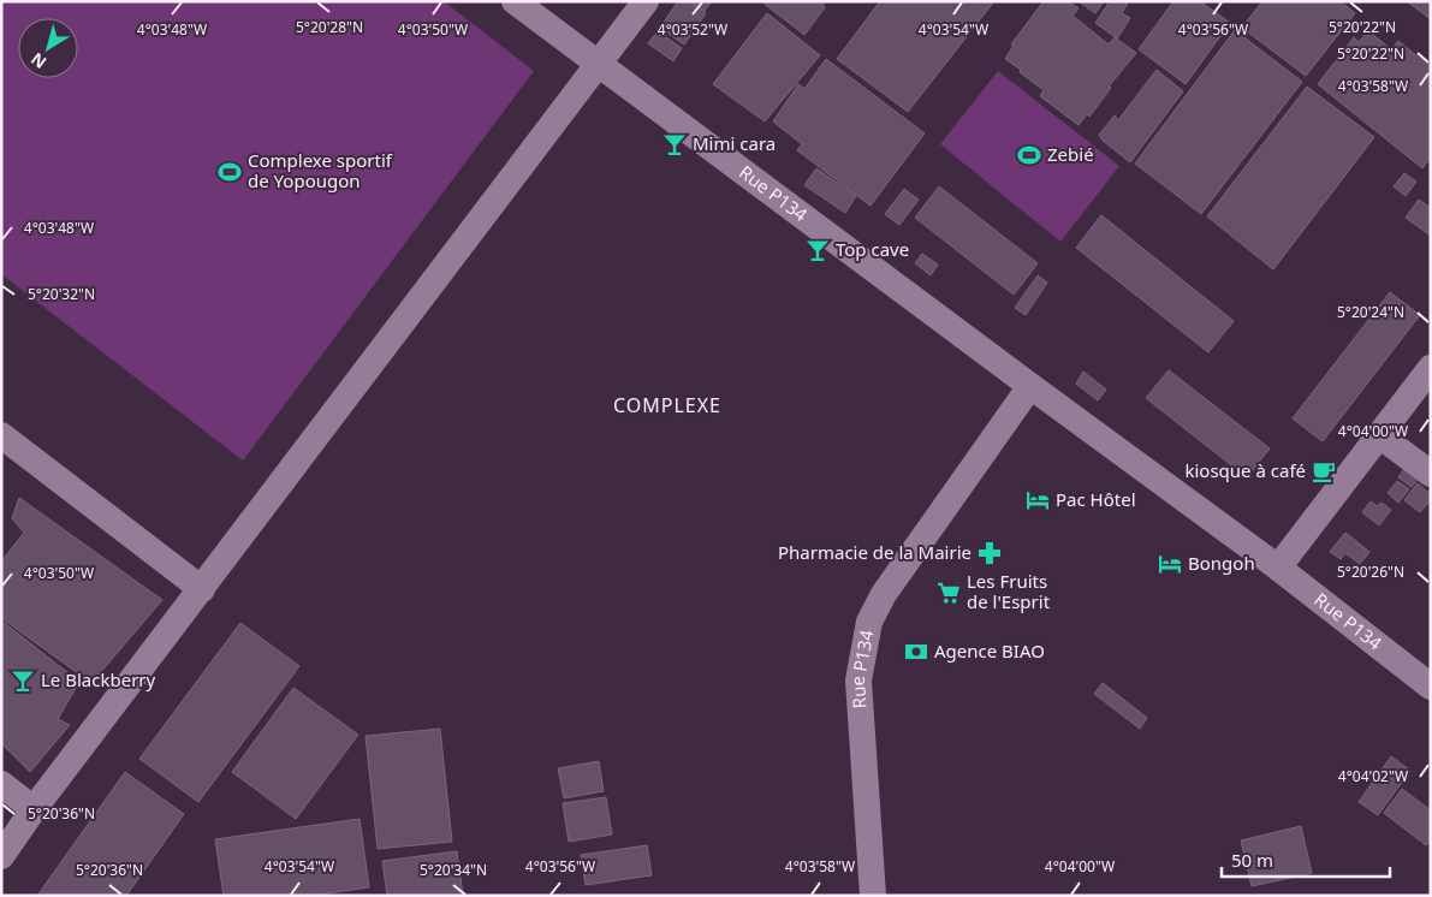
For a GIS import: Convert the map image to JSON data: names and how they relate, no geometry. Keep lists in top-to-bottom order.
{
  "streets": {
    "street": ["Rue P134"]
  },
  "districts": ["COMPLEXE"],
  "places": {
    "bar": ["Mimi cara", "Top cave", "Le Blackberry"],
    "sports": ["Zebié", "Complexe sportif de Yopougon"],
    "cafe": ["kiosque à café"],
    "hotel": ["Pac Hôtel", "Bongoh"],
    "pharmacy": ["Pharmacie de la Mairie"],
    "supermarket": ["Les Fruits de l'Esprit"],
    "bank": ["Agence BIAO"]
  },
  "scale_bar": "50 m",
  "north": "bottom left",
  "coordinates": [
    "5°20'28\"N",
    "5°20'22\"N",
    "4°03'48\"W",
    "4°03'50\"W",
    "4°03'52\"W",
    "4°03'54\"W",
    "4°03'56\"W",
    "4°03'58\"W",
    "5°20'32\"N",
    "5°20'24\"N",
    "4°04'00\"W",
    "5°20'26\"N",
    "4°04'02\"W",
    "5°20'36\"N",
    "5°20'34\"N"
  ]
}
